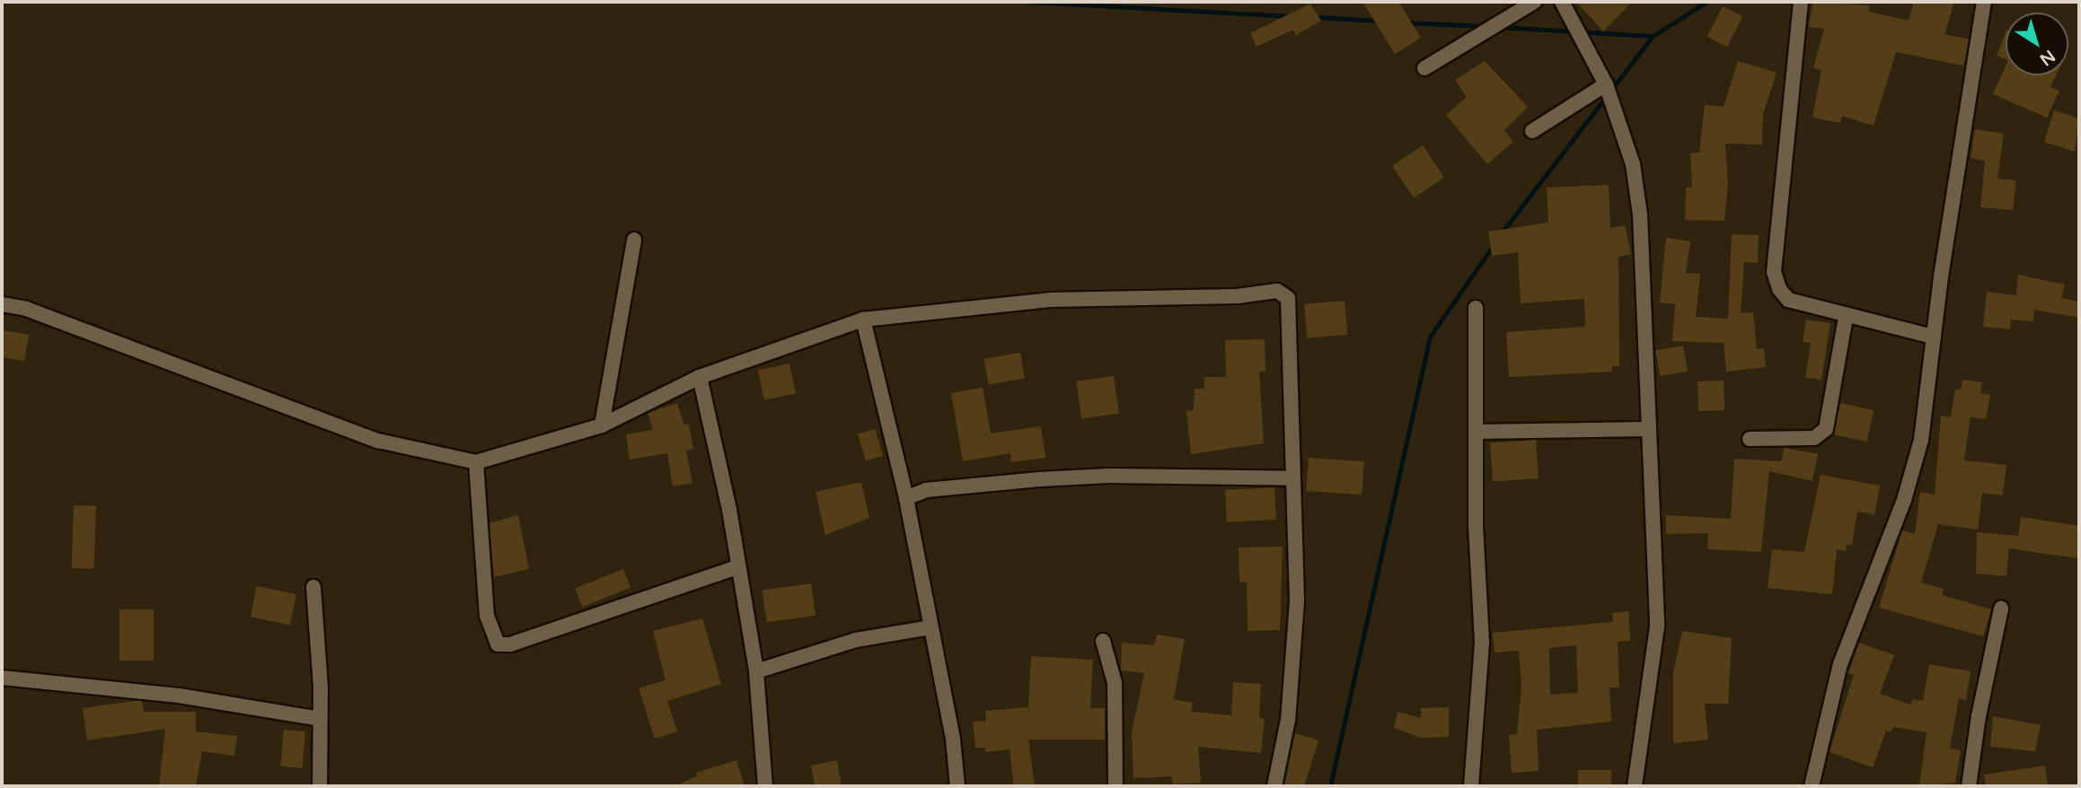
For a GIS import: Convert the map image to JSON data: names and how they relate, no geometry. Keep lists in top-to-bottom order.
{
  "north": "bottom right"
}
